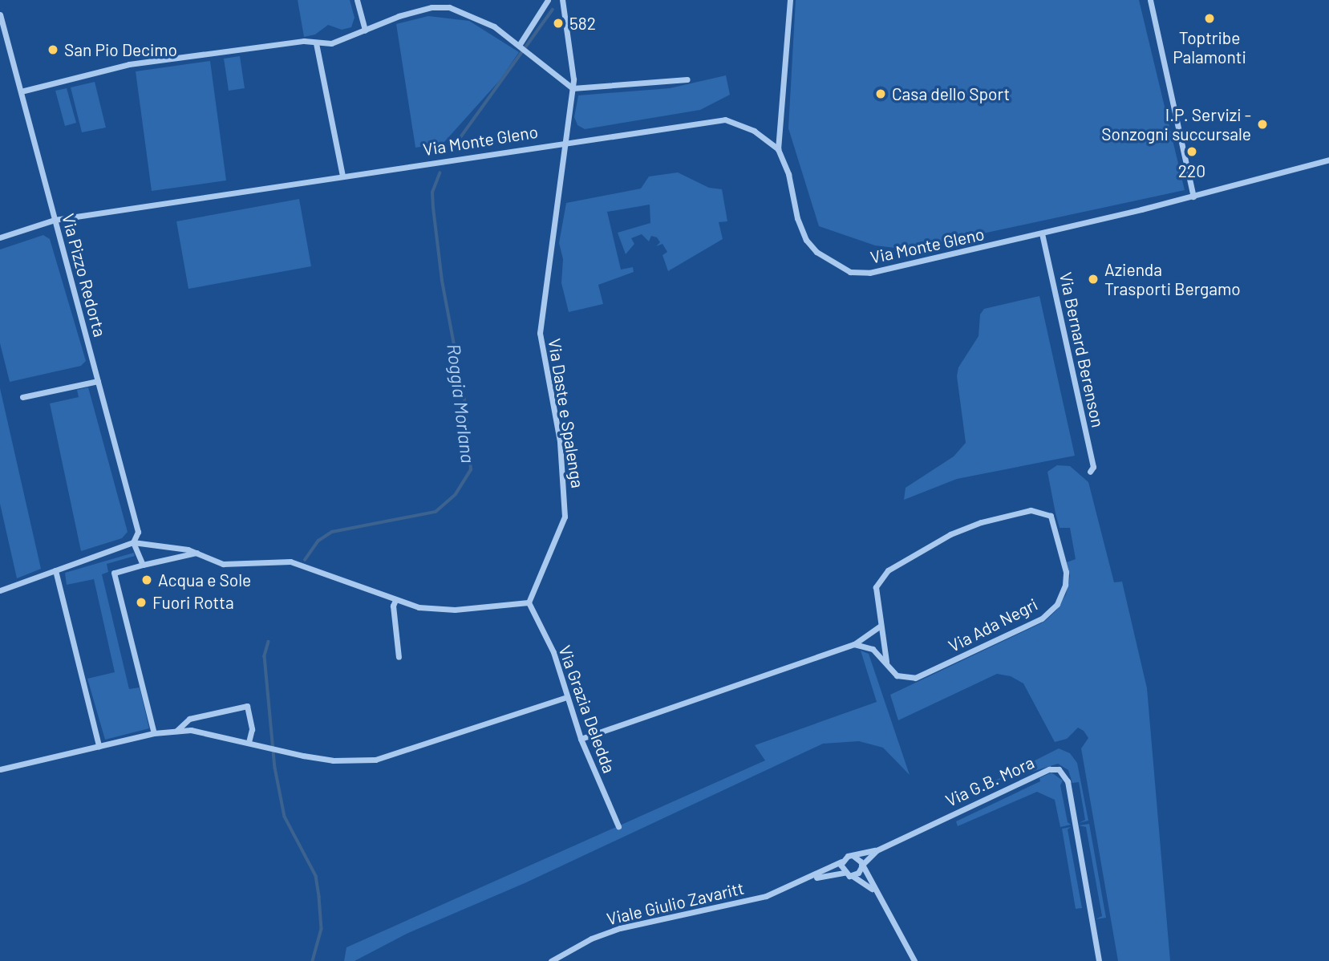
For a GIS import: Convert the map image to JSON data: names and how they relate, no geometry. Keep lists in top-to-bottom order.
{
  "streets": {
    "street": [
      "Via Monte Gleno",
      "Via Pizzo Redorta",
      "Via Bernard Berenson",
      "Via Daste e Spalenga",
      "Via Ada Negri",
      "Via Grazia Deledda",
      "Via G.B. Mora",
      "Viale Giulio Zavaritt"
    ]
  },
  "crossings": [
    ["Via Monte Gleno", "Via Pizzo Redorta"],
    ["Via Monte Gleno", "Via Bernard Berenson"],
    ["Via Monte Gleno", "Via Daste e Spalenga"],
    ["Via Daste e Spalenga", "Via Grazia Deledda"],
    ["Via G.B. Mora", "Viale Giulio Zavaritt"]
  ],
  "water": ["Roggia Morlana"],
  "places": [
    "Toptribe Palamonti",
    "582",
    "San Pio Decimo",
    "Casa dello Sport",
    "I.P. Servizi - Sonzogni succursale",
    "220",
    "Azienda Trasporti Bergamo",
    "Acqua e Sole",
    "Fuori Rotta"
  ]
}
